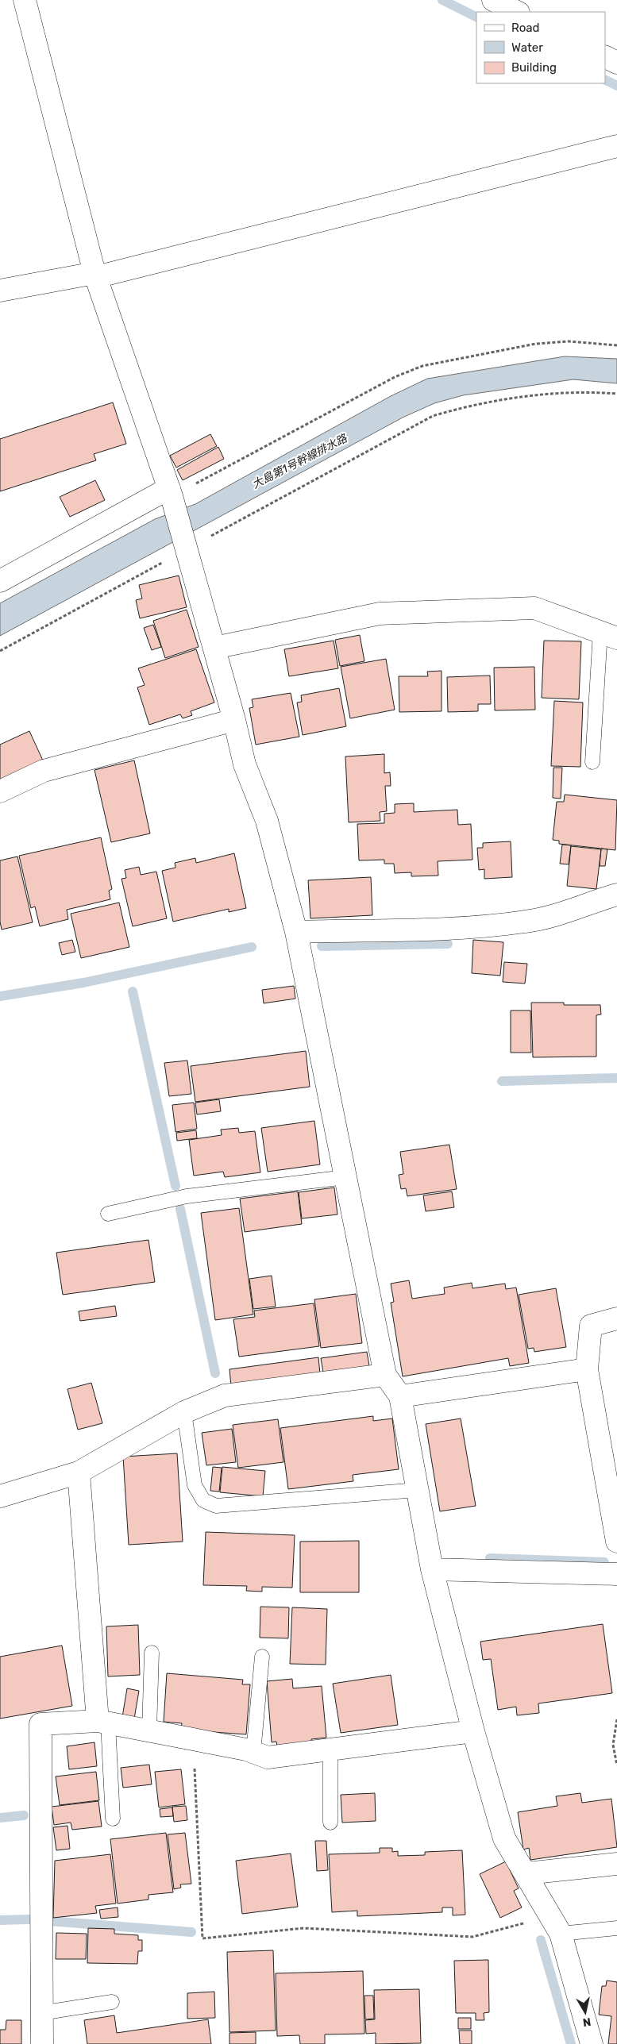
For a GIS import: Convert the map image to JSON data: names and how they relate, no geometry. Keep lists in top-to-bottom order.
{
  "water": ["大島第1号幹線排水路"],
  "legend": ["Road", "Water", "Building"],
  "north": "bottom"
}
